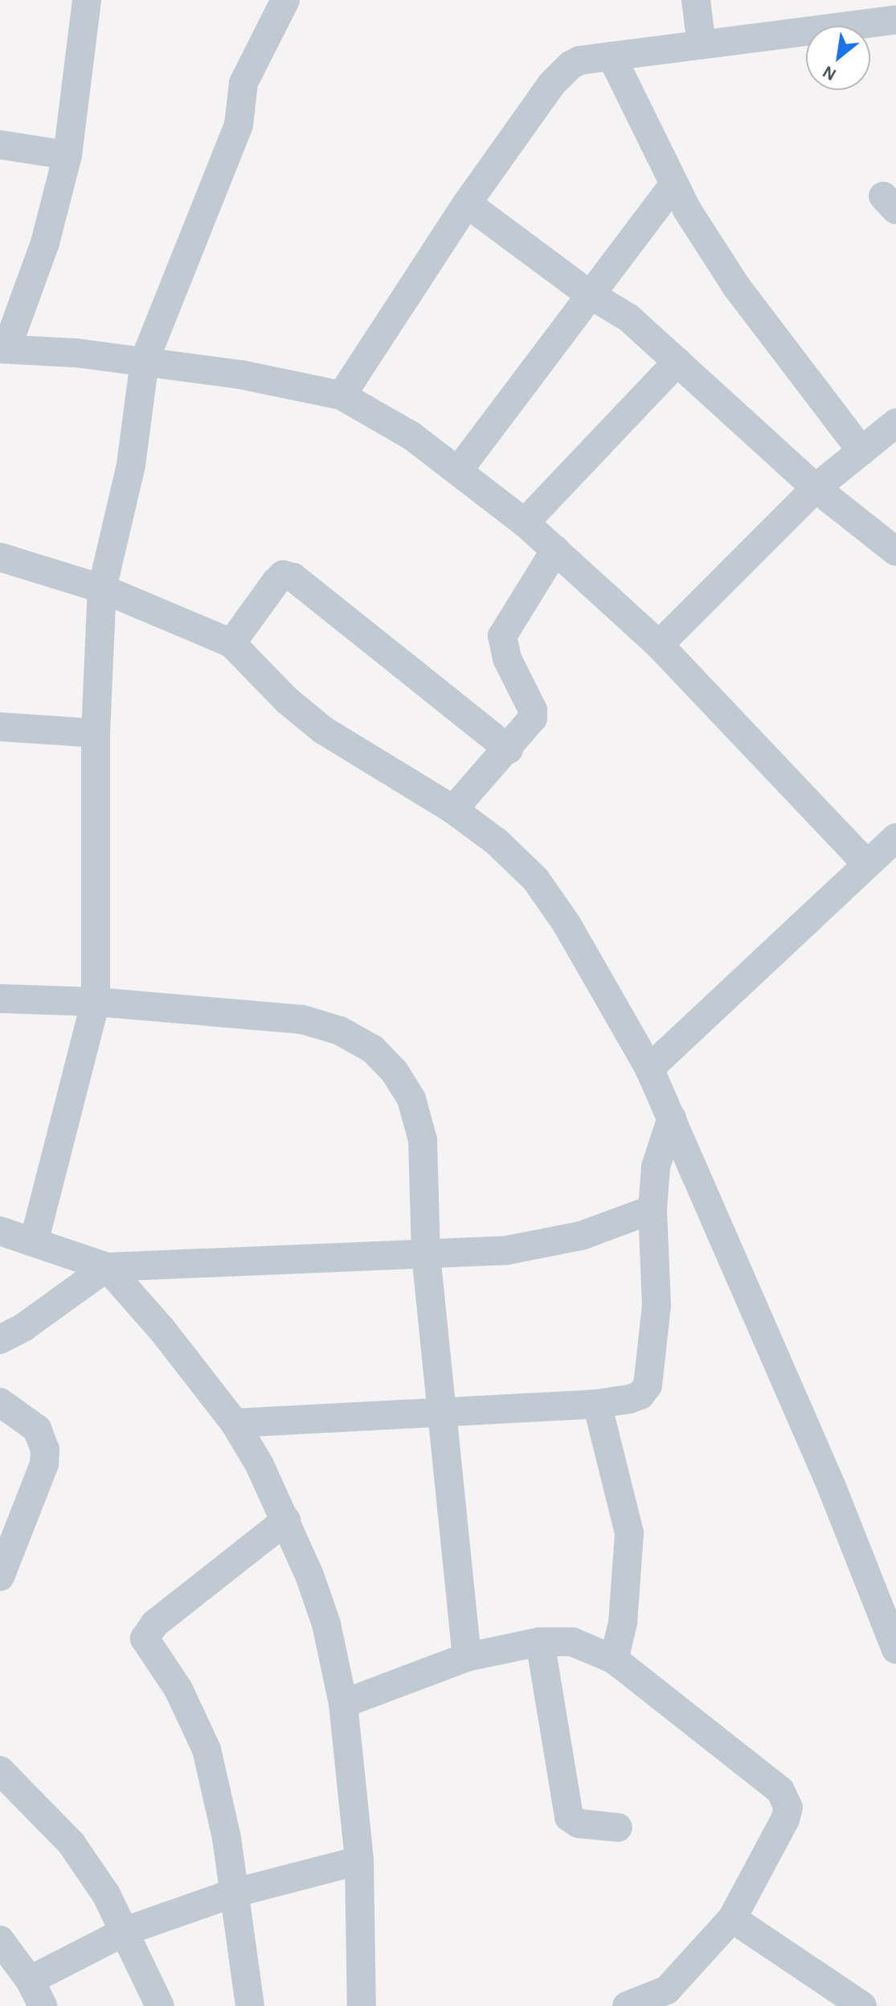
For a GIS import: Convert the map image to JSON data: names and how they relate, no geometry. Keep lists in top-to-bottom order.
{
  "north": "bottom left"
}
